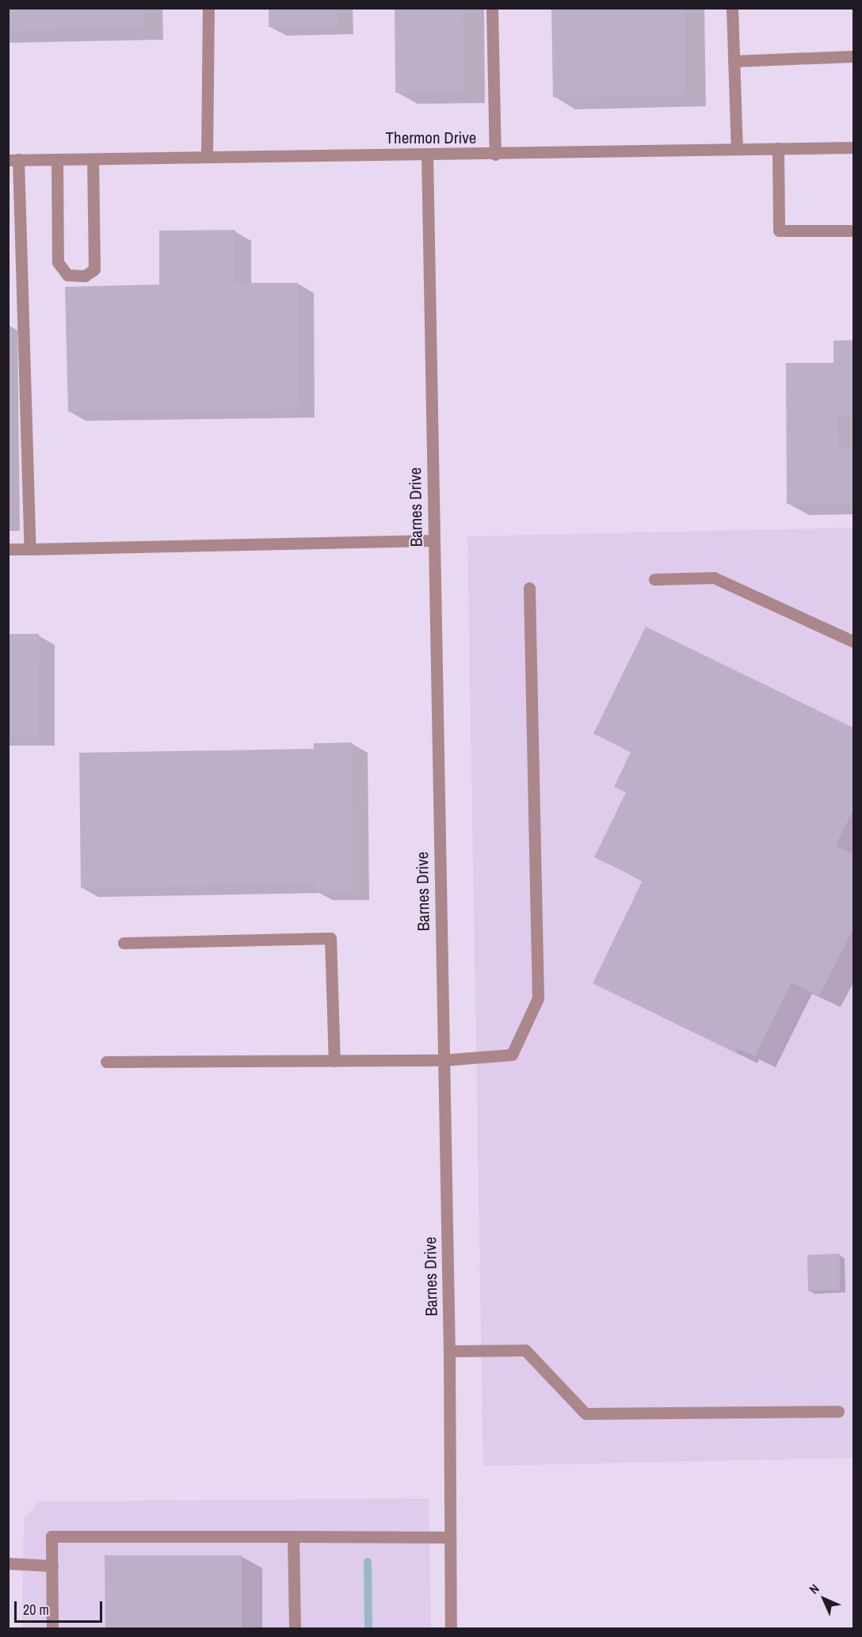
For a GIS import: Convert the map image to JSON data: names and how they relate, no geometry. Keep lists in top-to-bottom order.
{
  "streets": {
    "street": ["Thermon Drive", "Barnes Drive"]
  },
  "crossings": [
    ["Thermon Drive", "Barnes Drive"]
  ],
  "scale_bar": "20 m",
  "north": "top left"
}
